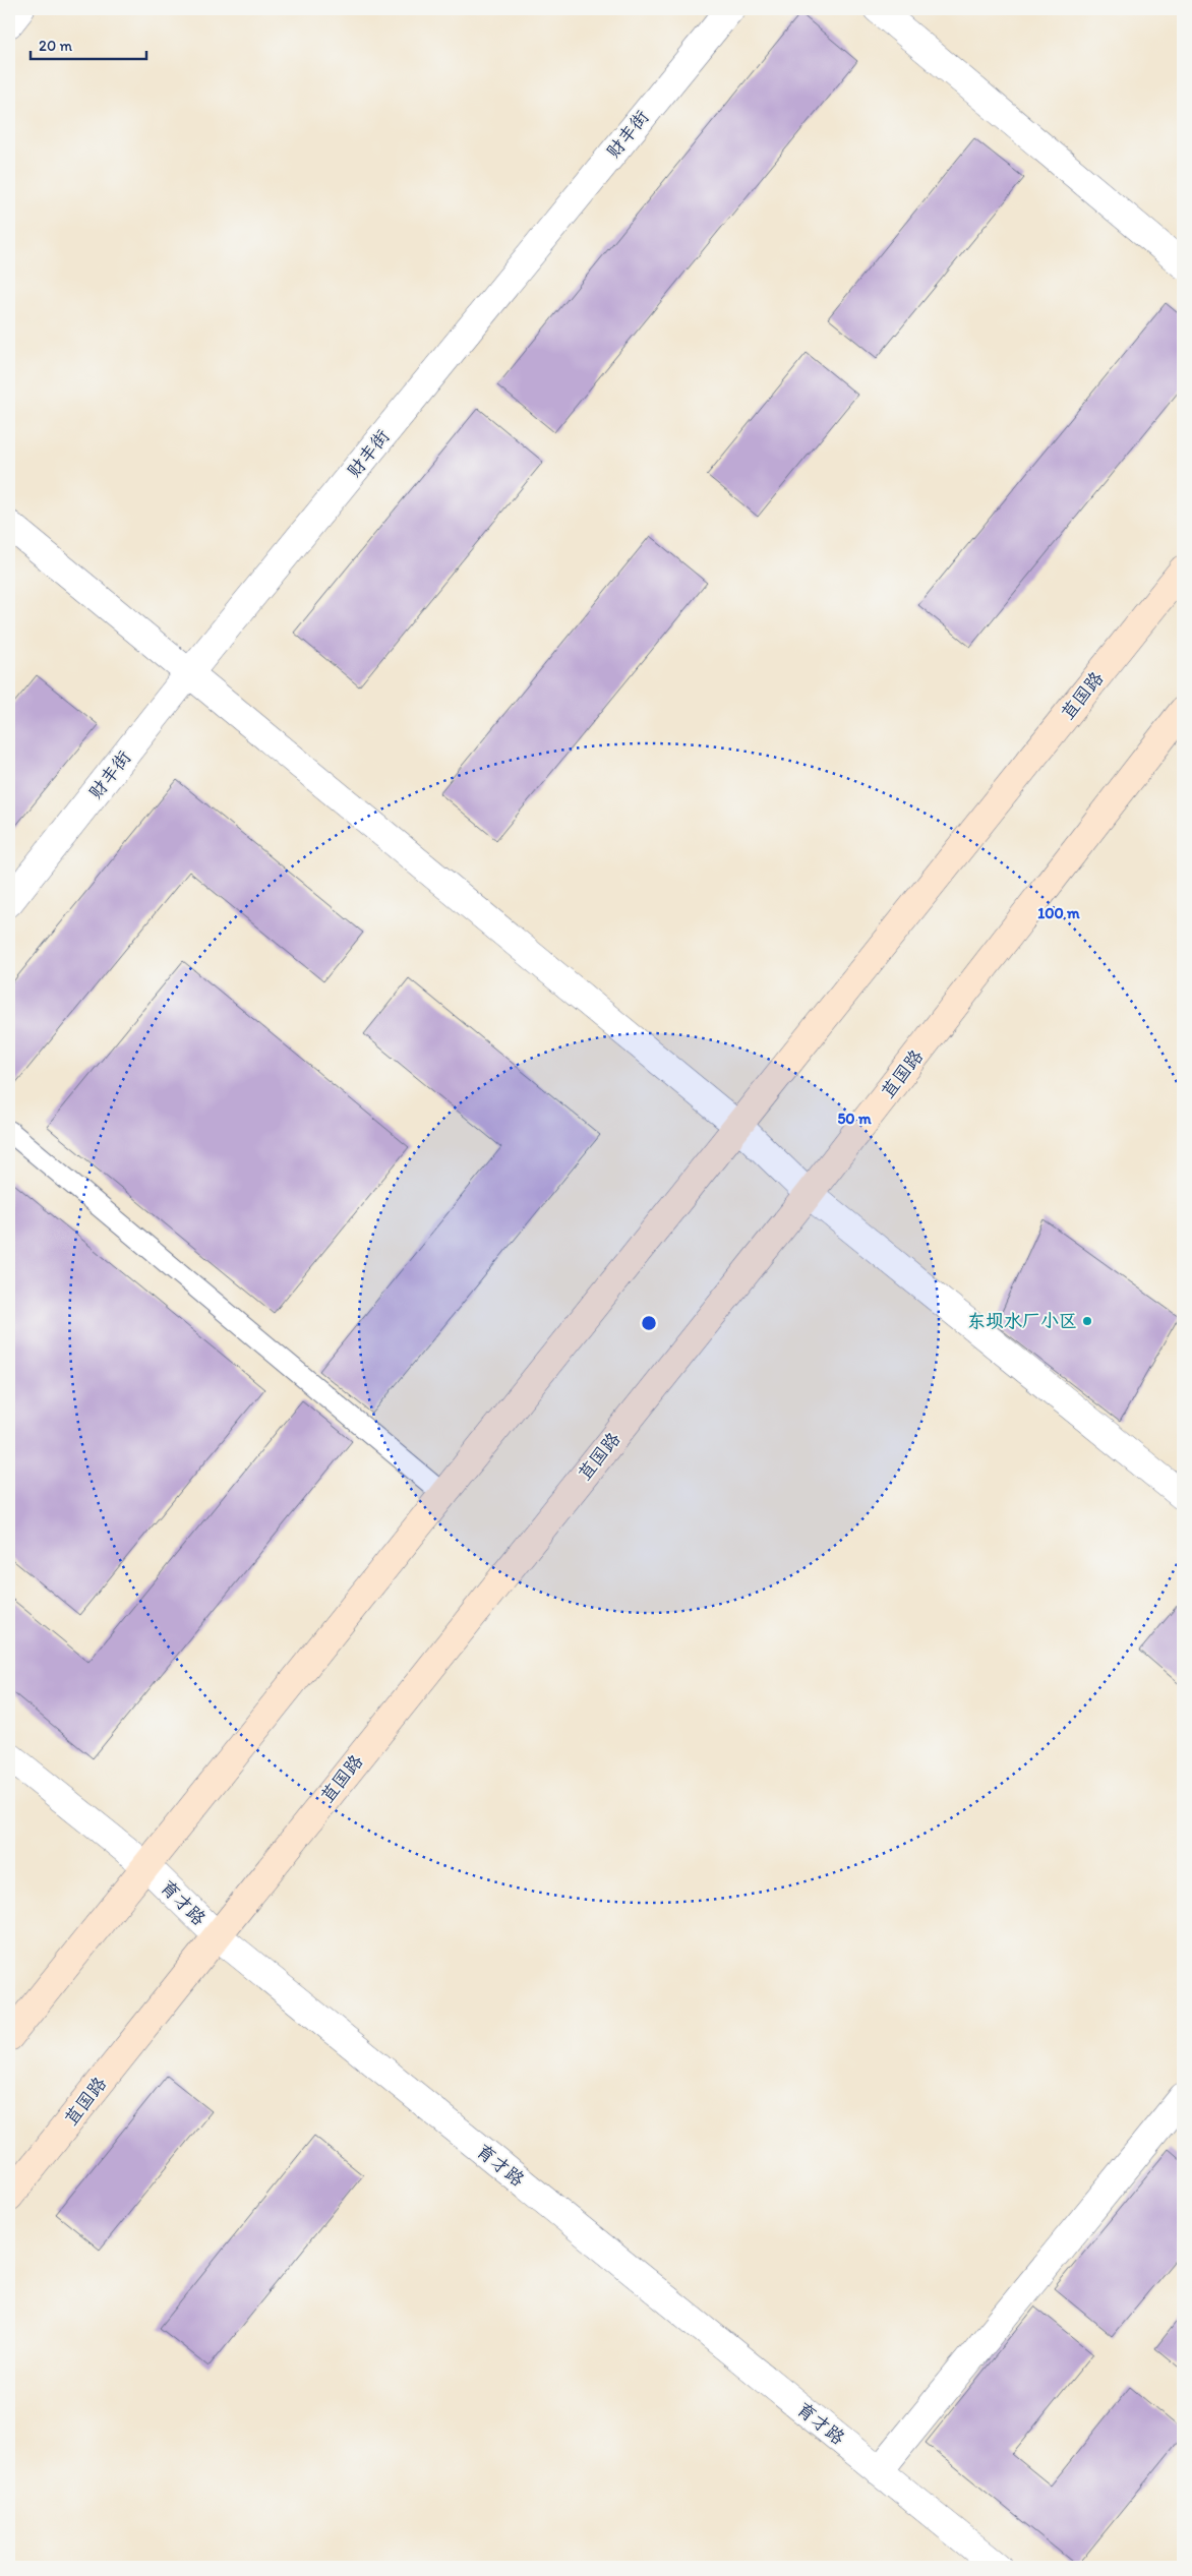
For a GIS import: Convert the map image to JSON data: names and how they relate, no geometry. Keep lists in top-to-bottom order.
{
  "streets": {
    "main road": ["苴国路"],
    "street": ["财丰街", "育才路"]
  },
  "crossings": [
    ["苴国路", "育才路"]
  ],
  "places": ["东坝水厂小区"],
  "scale_bar": "20 m",
  "rings": ["100 m", "50 m"]
}
